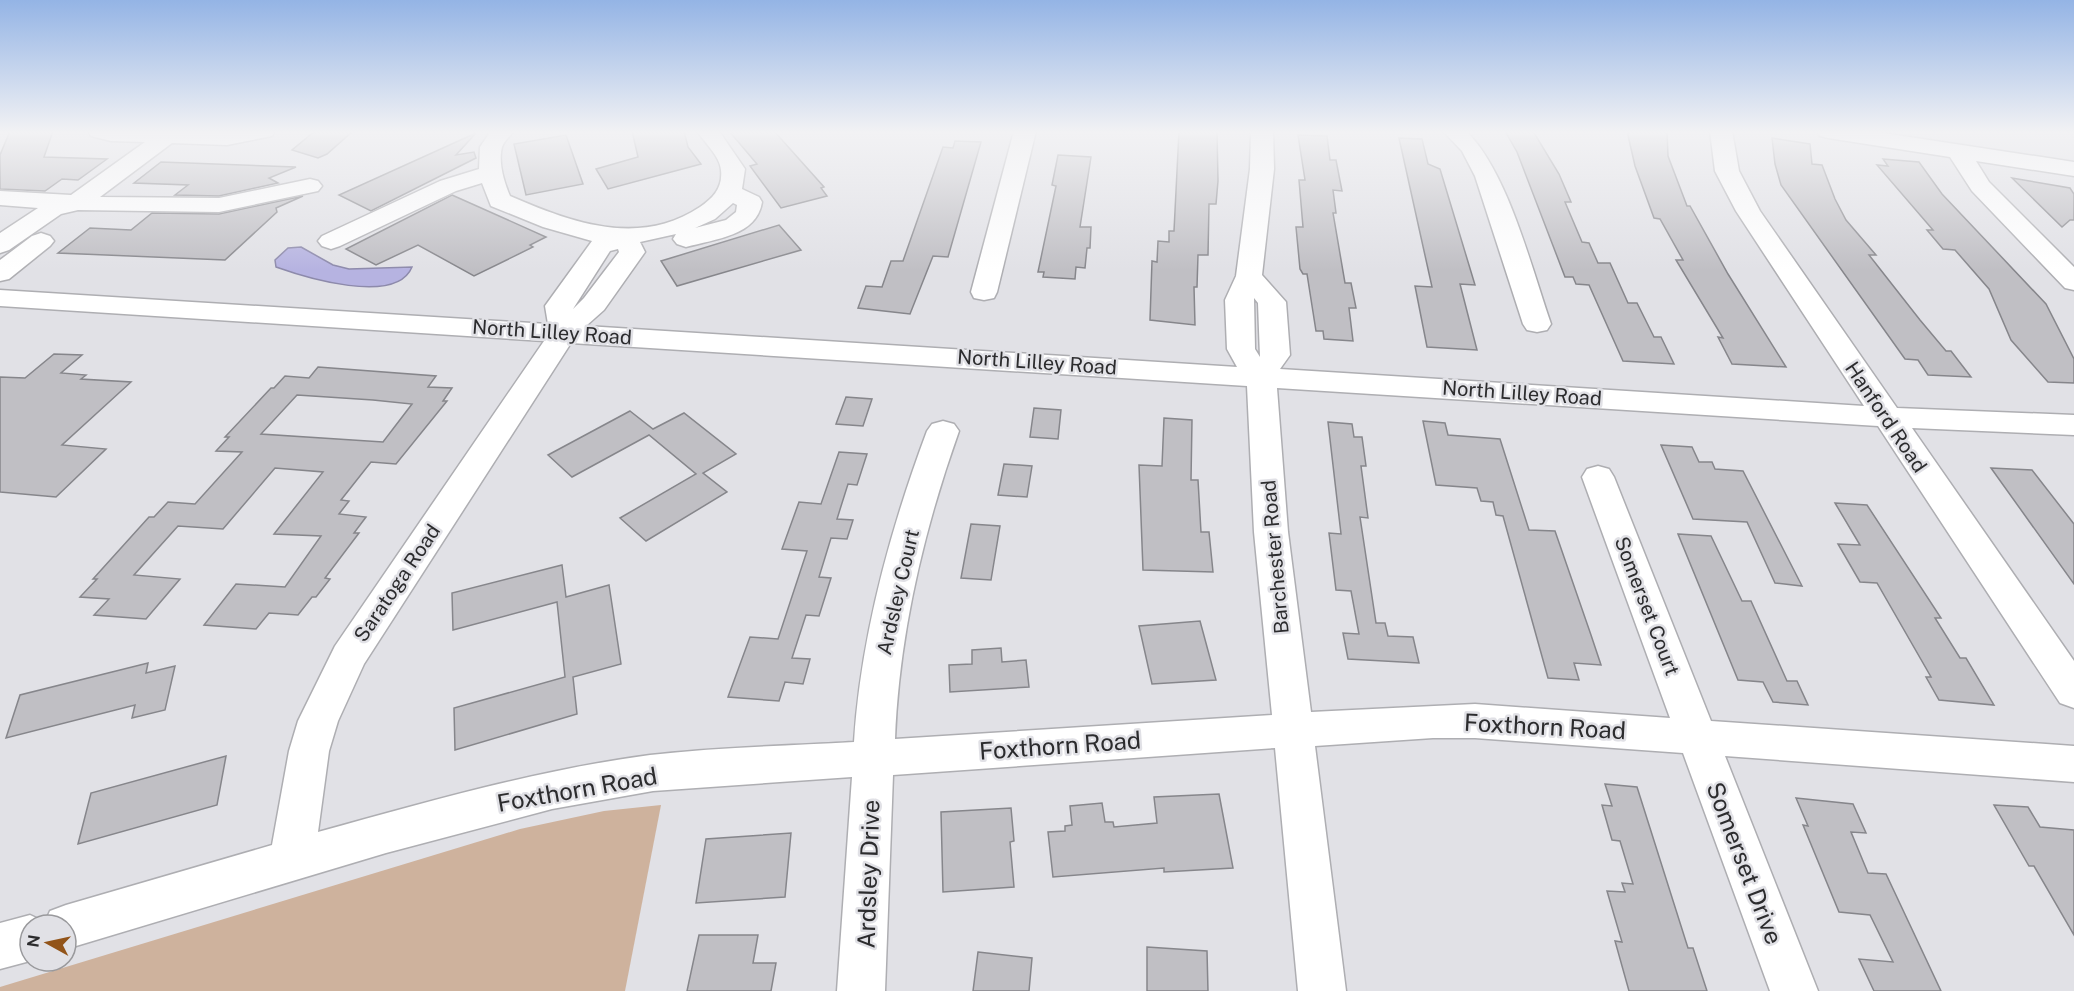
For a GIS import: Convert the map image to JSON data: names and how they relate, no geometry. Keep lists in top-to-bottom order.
{
  "streets": {
    "street": [
      "North Lilley Road",
      "Hanford Road",
      "Barchester Road",
      "Saratoga Road",
      "Ardsley Court",
      "Somerset Court",
      "Foxthorn Road",
      "Somerset Drive",
      "Ardsley Drive"
    ]
  },
  "crossings": [
    ["North Lilley Road", "Hanford Road"],
    ["North Lilley Road", "Barchester Road"],
    ["North Lilley Road", "Saratoga Road"],
    ["Barchester Road", "Foxthorn Road"],
    ["Saratoga Road", "Foxthorn Road"],
    ["Ardsley Court", "Foxthorn Road"],
    ["Ardsley Court", "Ardsley Drive"],
    ["Somerset Court", "Foxthorn Road"],
    ["Somerset Court", "Somerset Drive"],
    ["Foxthorn Road", "Somerset Drive"],
    ["Foxthorn Road", "Ardsley Drive"]
  ],
  "north": "left"
}
